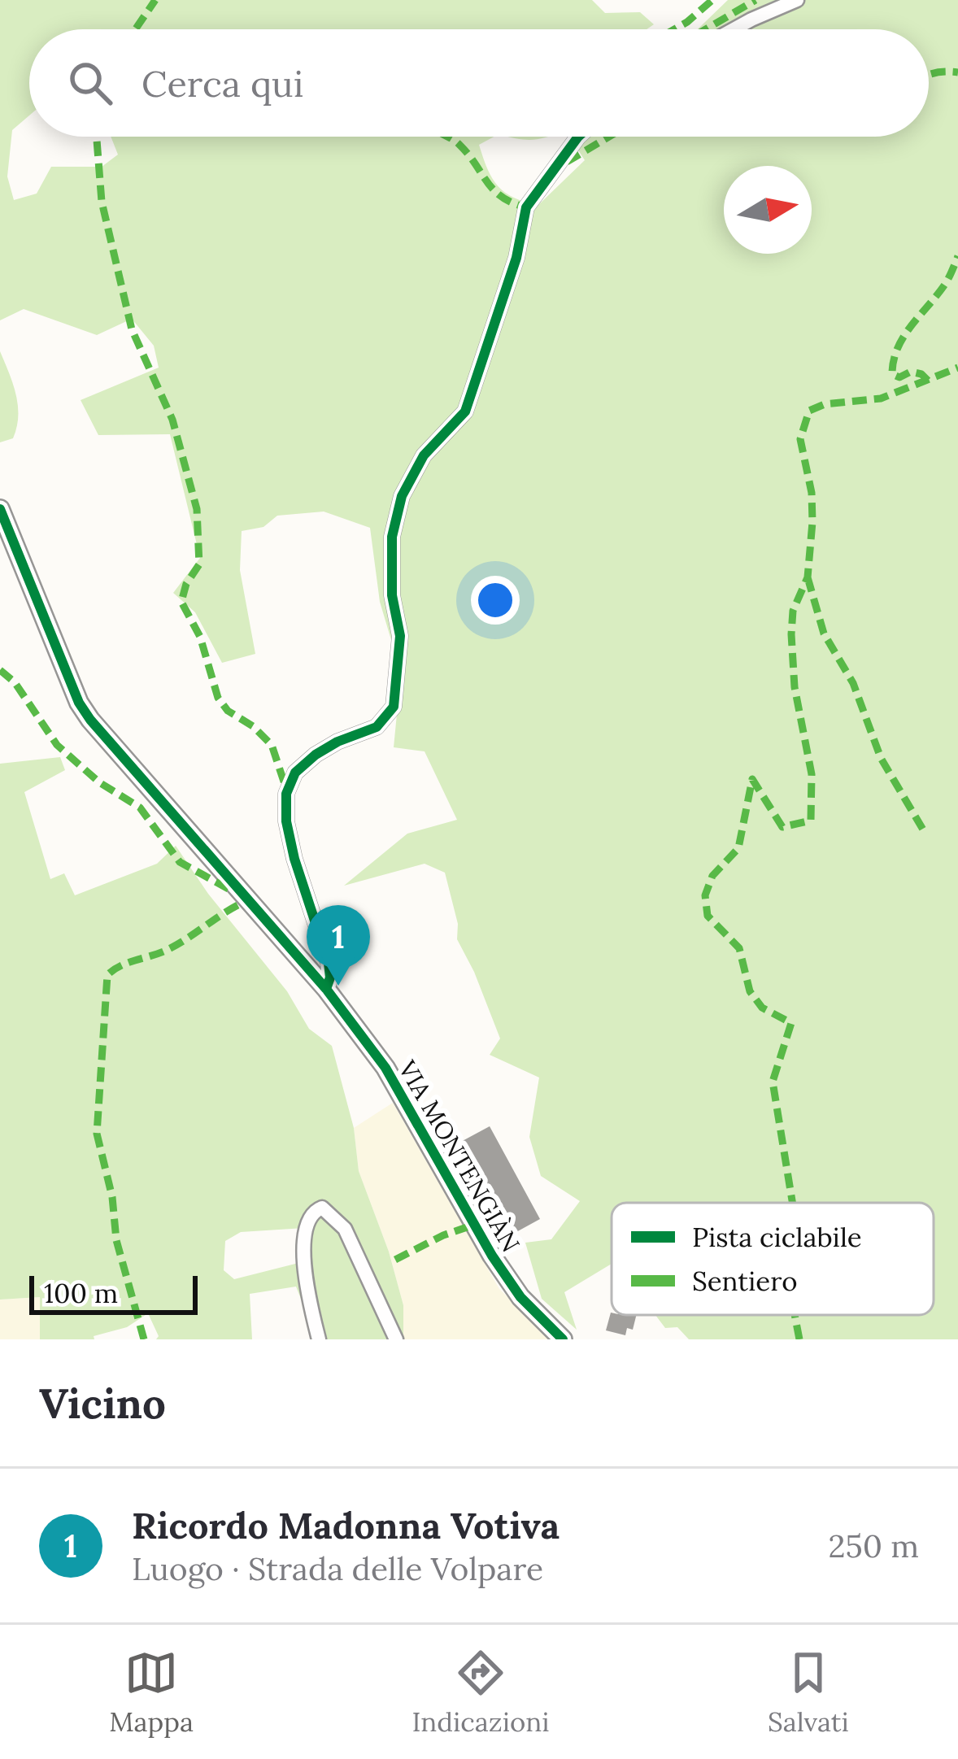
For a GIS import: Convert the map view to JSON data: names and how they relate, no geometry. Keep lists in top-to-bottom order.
{
  "streets": {
    "street": ["VIA MONTENGIÀN"]
  },
  "legend": ["Pista ciclabile", "Sentiero"],
  "scale_bar": "100 m",
  "north": "right",
  "page": {
    "search": "Cerca qui",
    "pins": "1",
    "scale": "100 m",
    "heading": "Vicino",
    "list": [
      {
        "mark": "1",
        "name": "Ricordo Madonna Votiva",
        "note": "Luogo · Strada delle Volpare",
        "value": "250 m"
      }
    ],
    "nav": ["Mappa", "Indicazioni", "Salvati"]
  }
}
